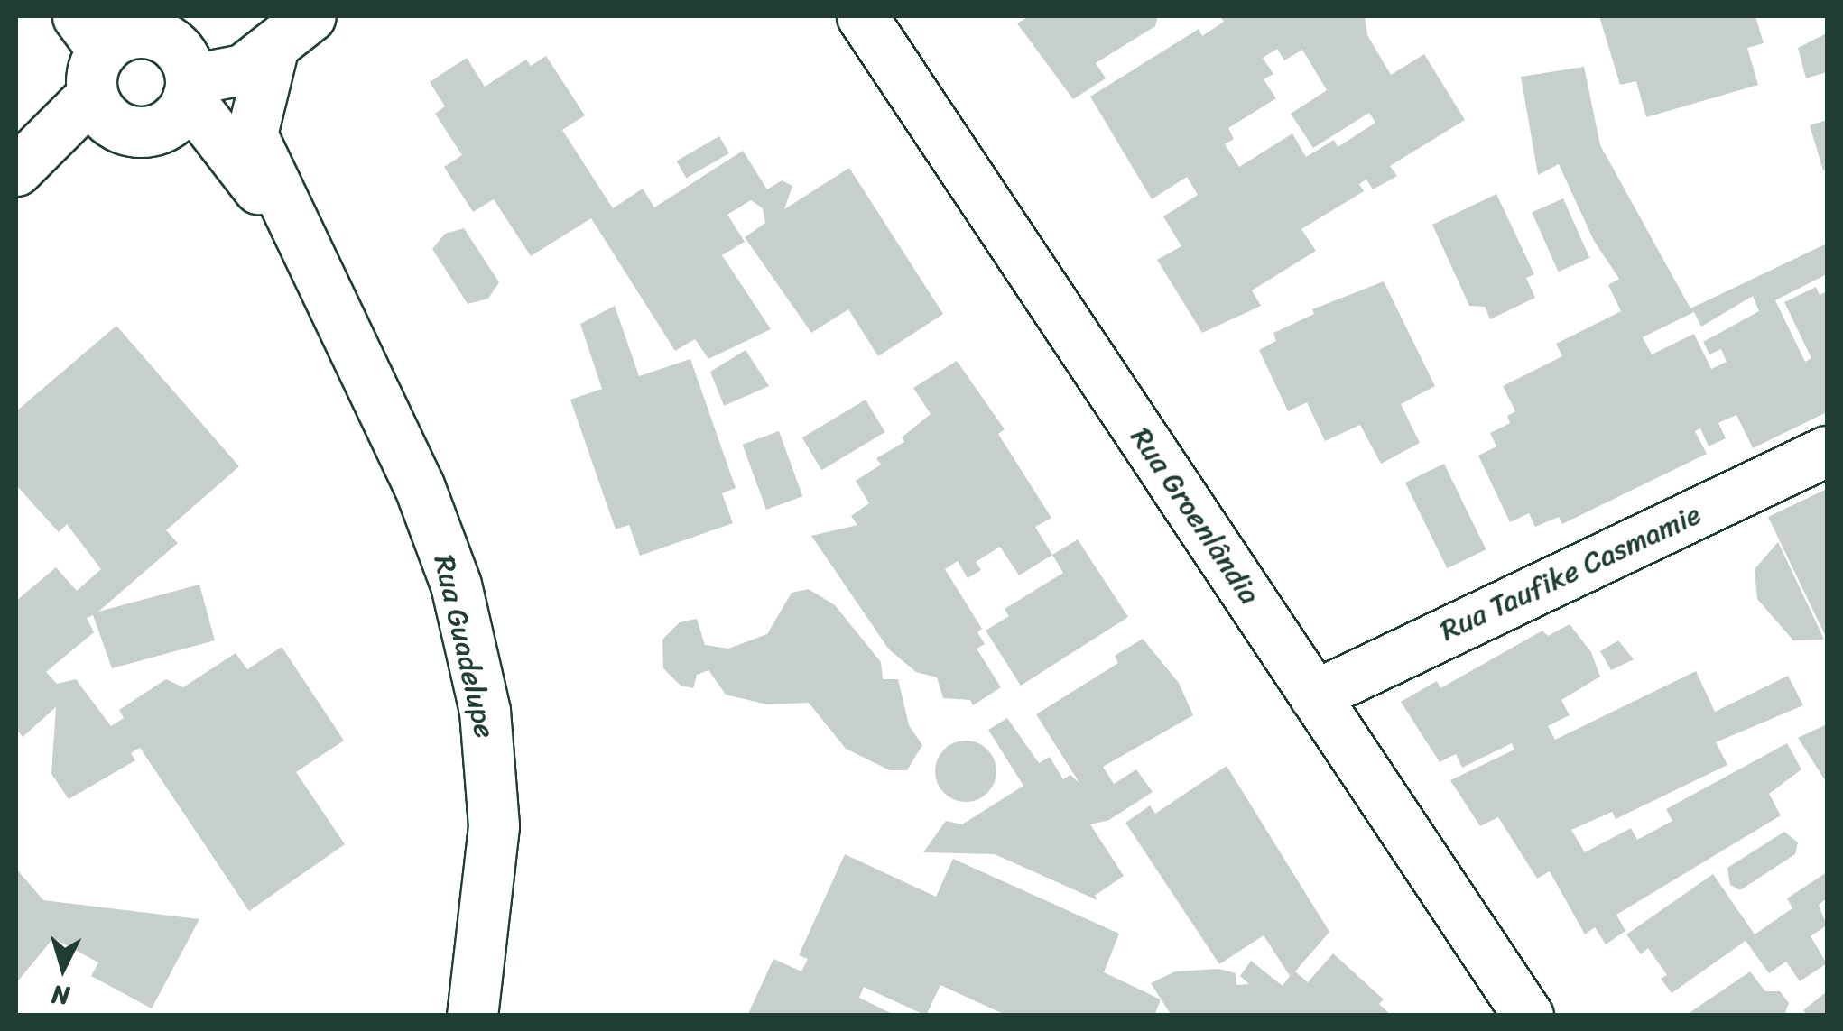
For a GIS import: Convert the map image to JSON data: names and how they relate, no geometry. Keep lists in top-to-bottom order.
{
  "streets": {
    "street": ["Rua Groenlândia", "Rua Taufike Casmamie", "Rua Guadelupe"]
  },
  "crossings": [
    ["Rua Groenlândia", "Rua Taufike Casmamie"]
  ],
  "north": "bottom"
}
